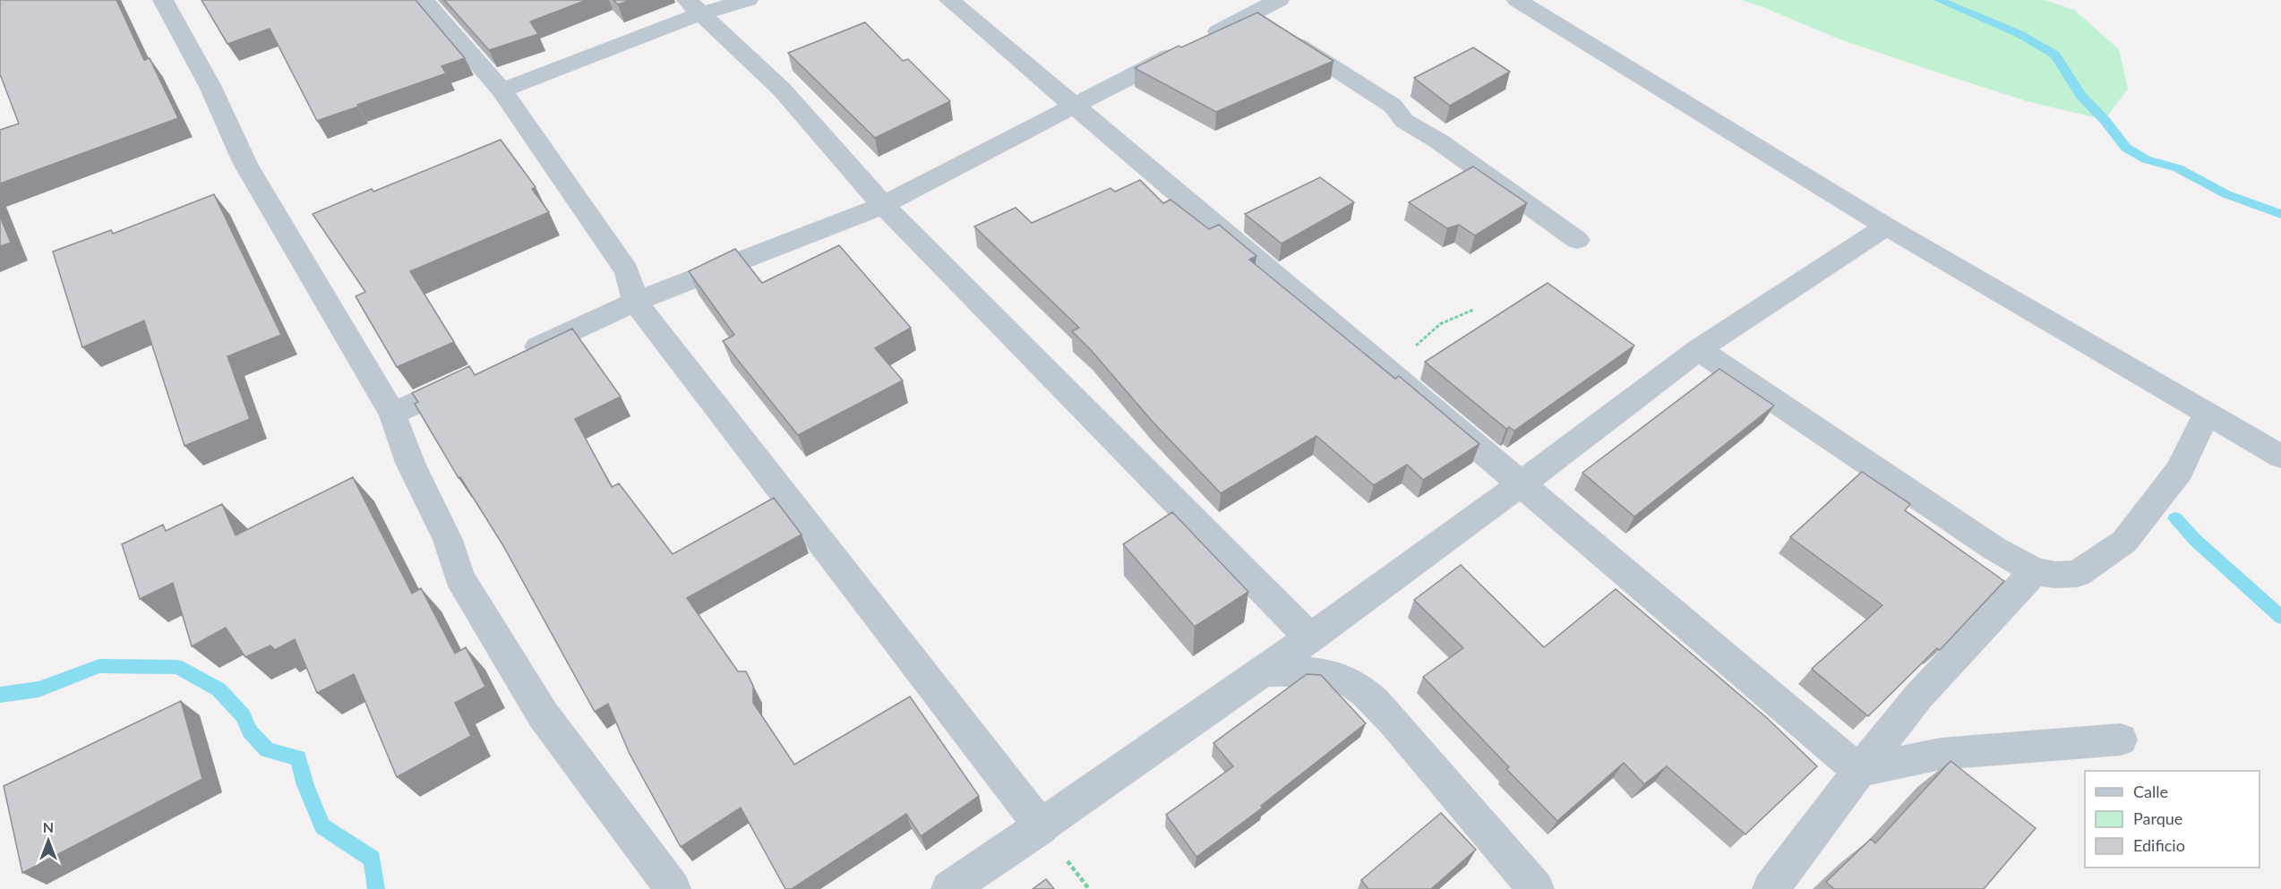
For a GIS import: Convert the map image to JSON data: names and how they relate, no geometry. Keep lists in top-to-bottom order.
{
  "legend": ["Calle", "Parque", "Edificio"],
  "north": "top"
}
